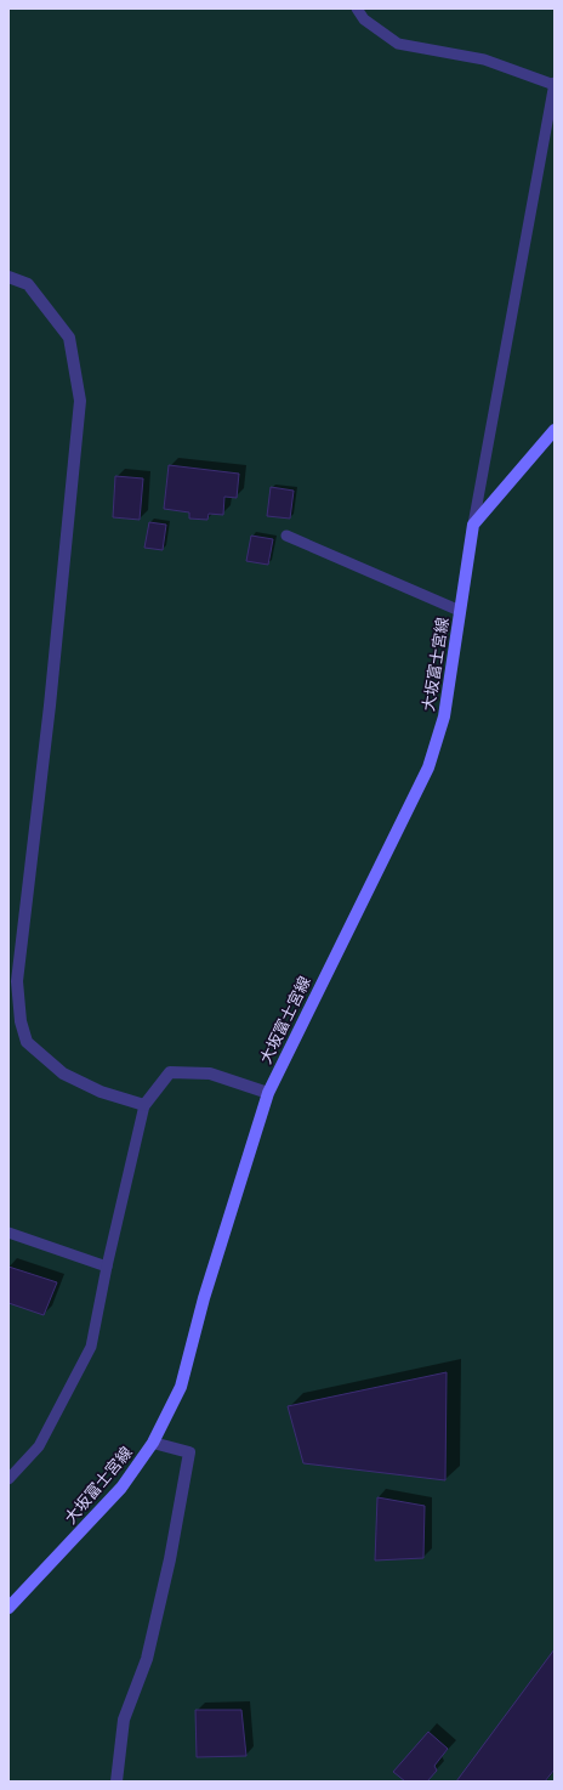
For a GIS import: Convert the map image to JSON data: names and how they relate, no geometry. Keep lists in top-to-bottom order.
{
  "streets": {
    "main road": ["大坂富士宮線"]
  }
}
